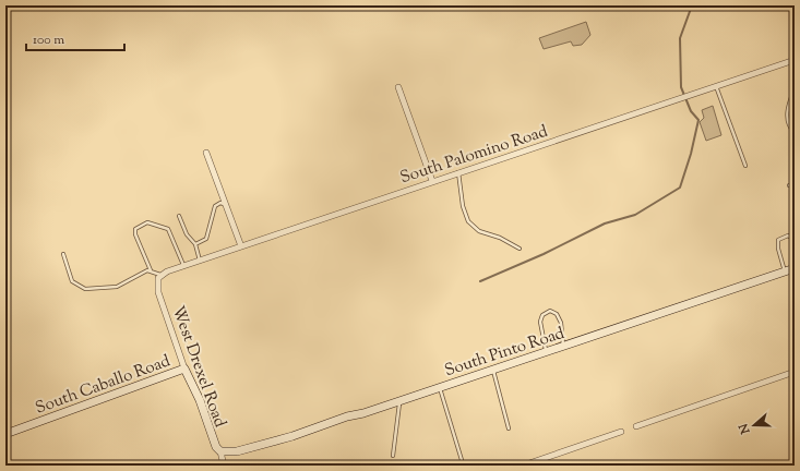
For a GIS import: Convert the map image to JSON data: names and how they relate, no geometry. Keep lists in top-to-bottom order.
{
  "streets": {
    "street": [
      "South Palomino Road",
      "South Pinto Road",
      "West Drexel Road",
      "South Caballo Road"
    ]
  },
  "crossings": [
    ["South Palomino Road", "West Drexel Road"],
    ["South Pinto Road", "West Drexel Road"],
    ["West Drexel Road", "South Caballo Road"]
  ],
  "scale_bar": "100 m",
  "north": "left"
}
